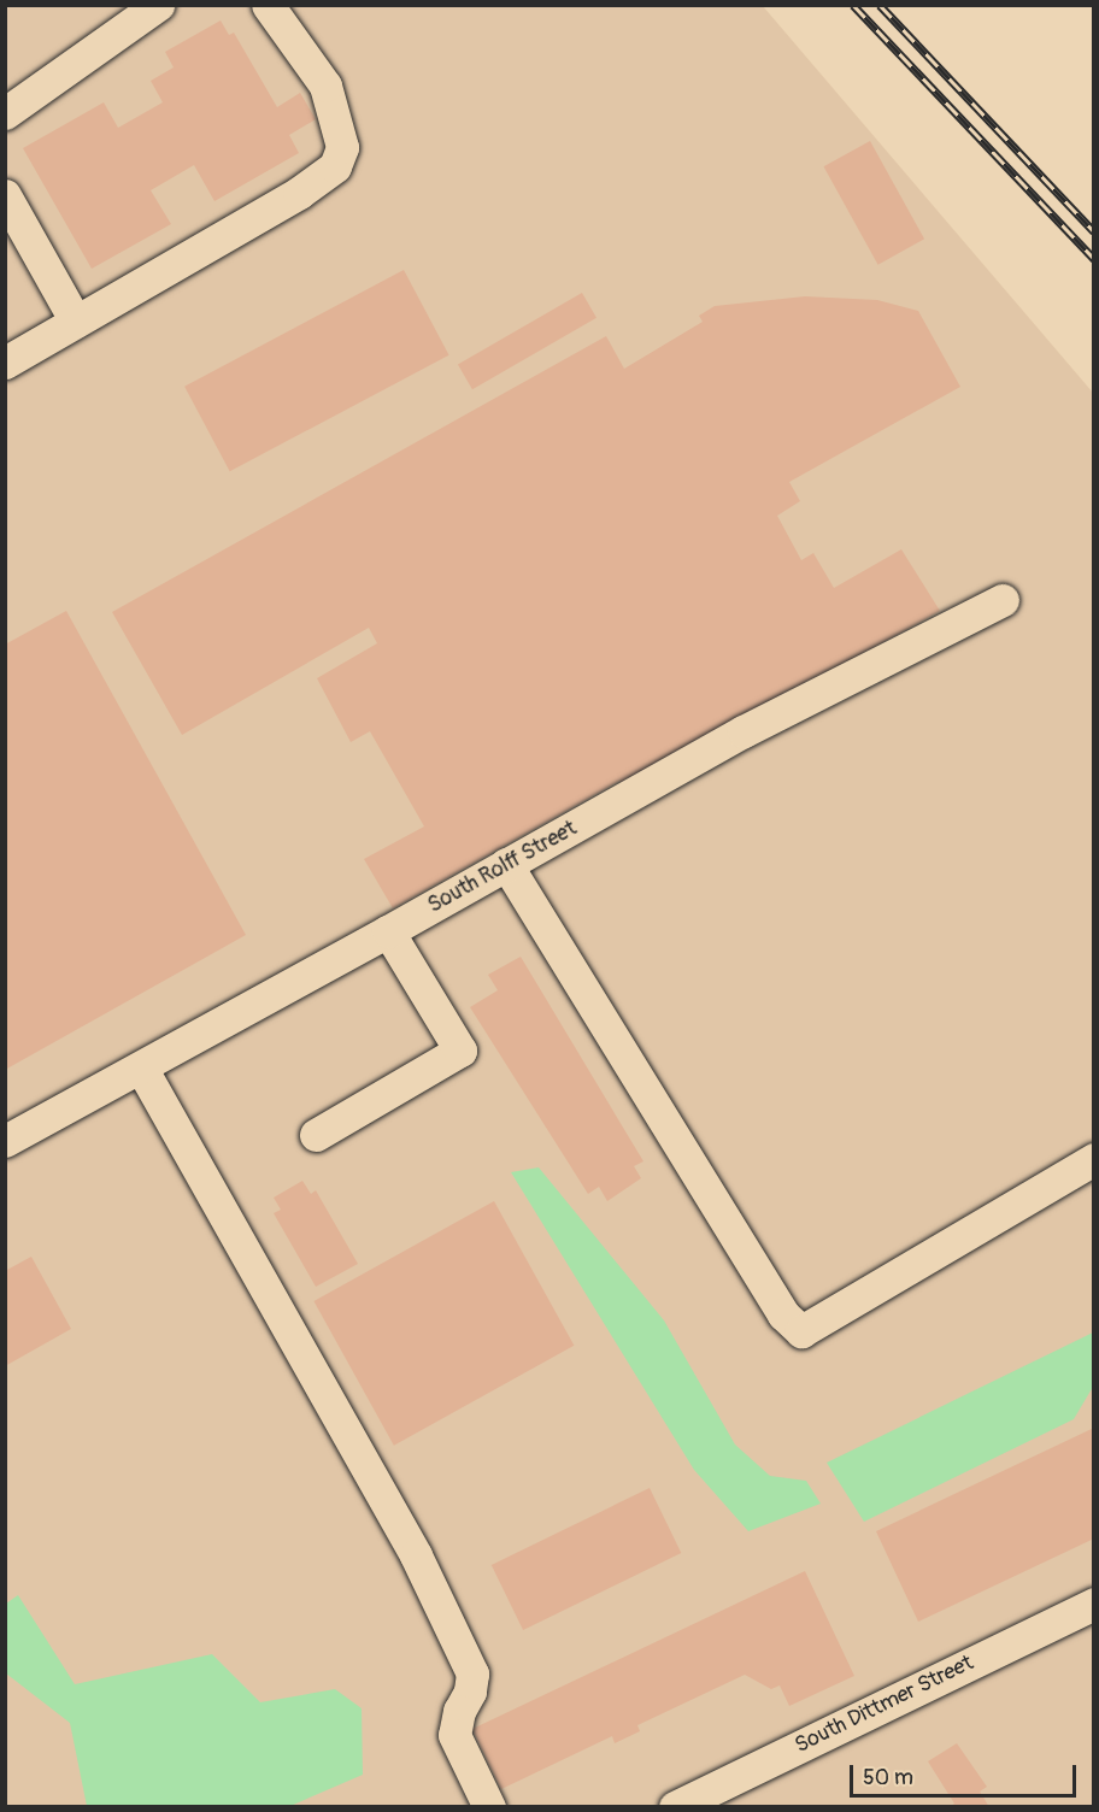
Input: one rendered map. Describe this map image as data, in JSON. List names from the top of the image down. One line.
{"streets":{"street":["South Rolff Street","South Dittmer Street"]},"scale_bar":"50 m"}
